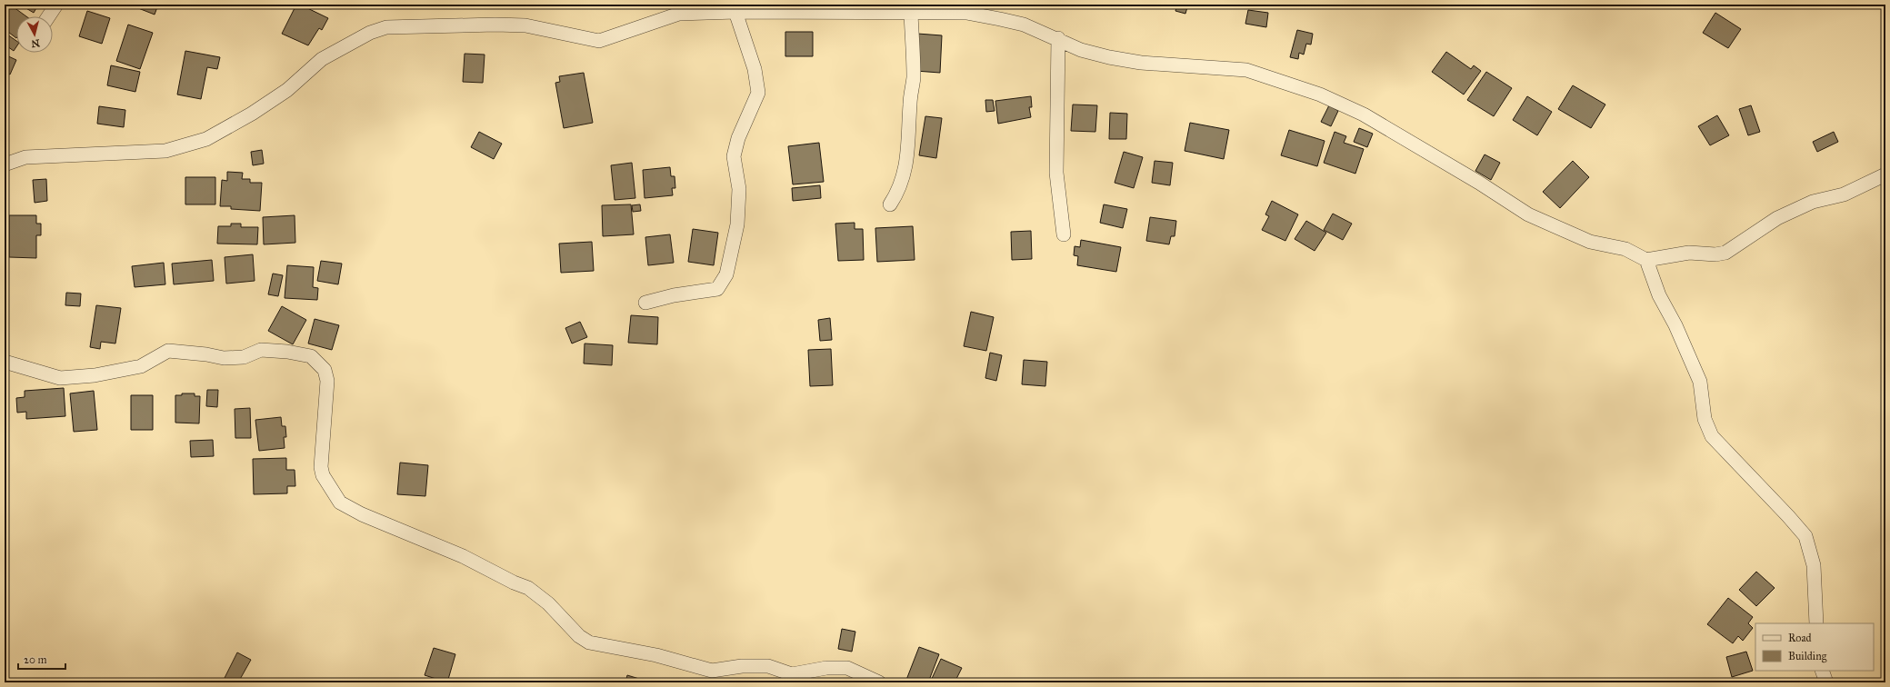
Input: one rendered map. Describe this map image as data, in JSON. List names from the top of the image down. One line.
{"legend":["Road","Building"],"scale_bar":"20 m","north":"bottom"}
